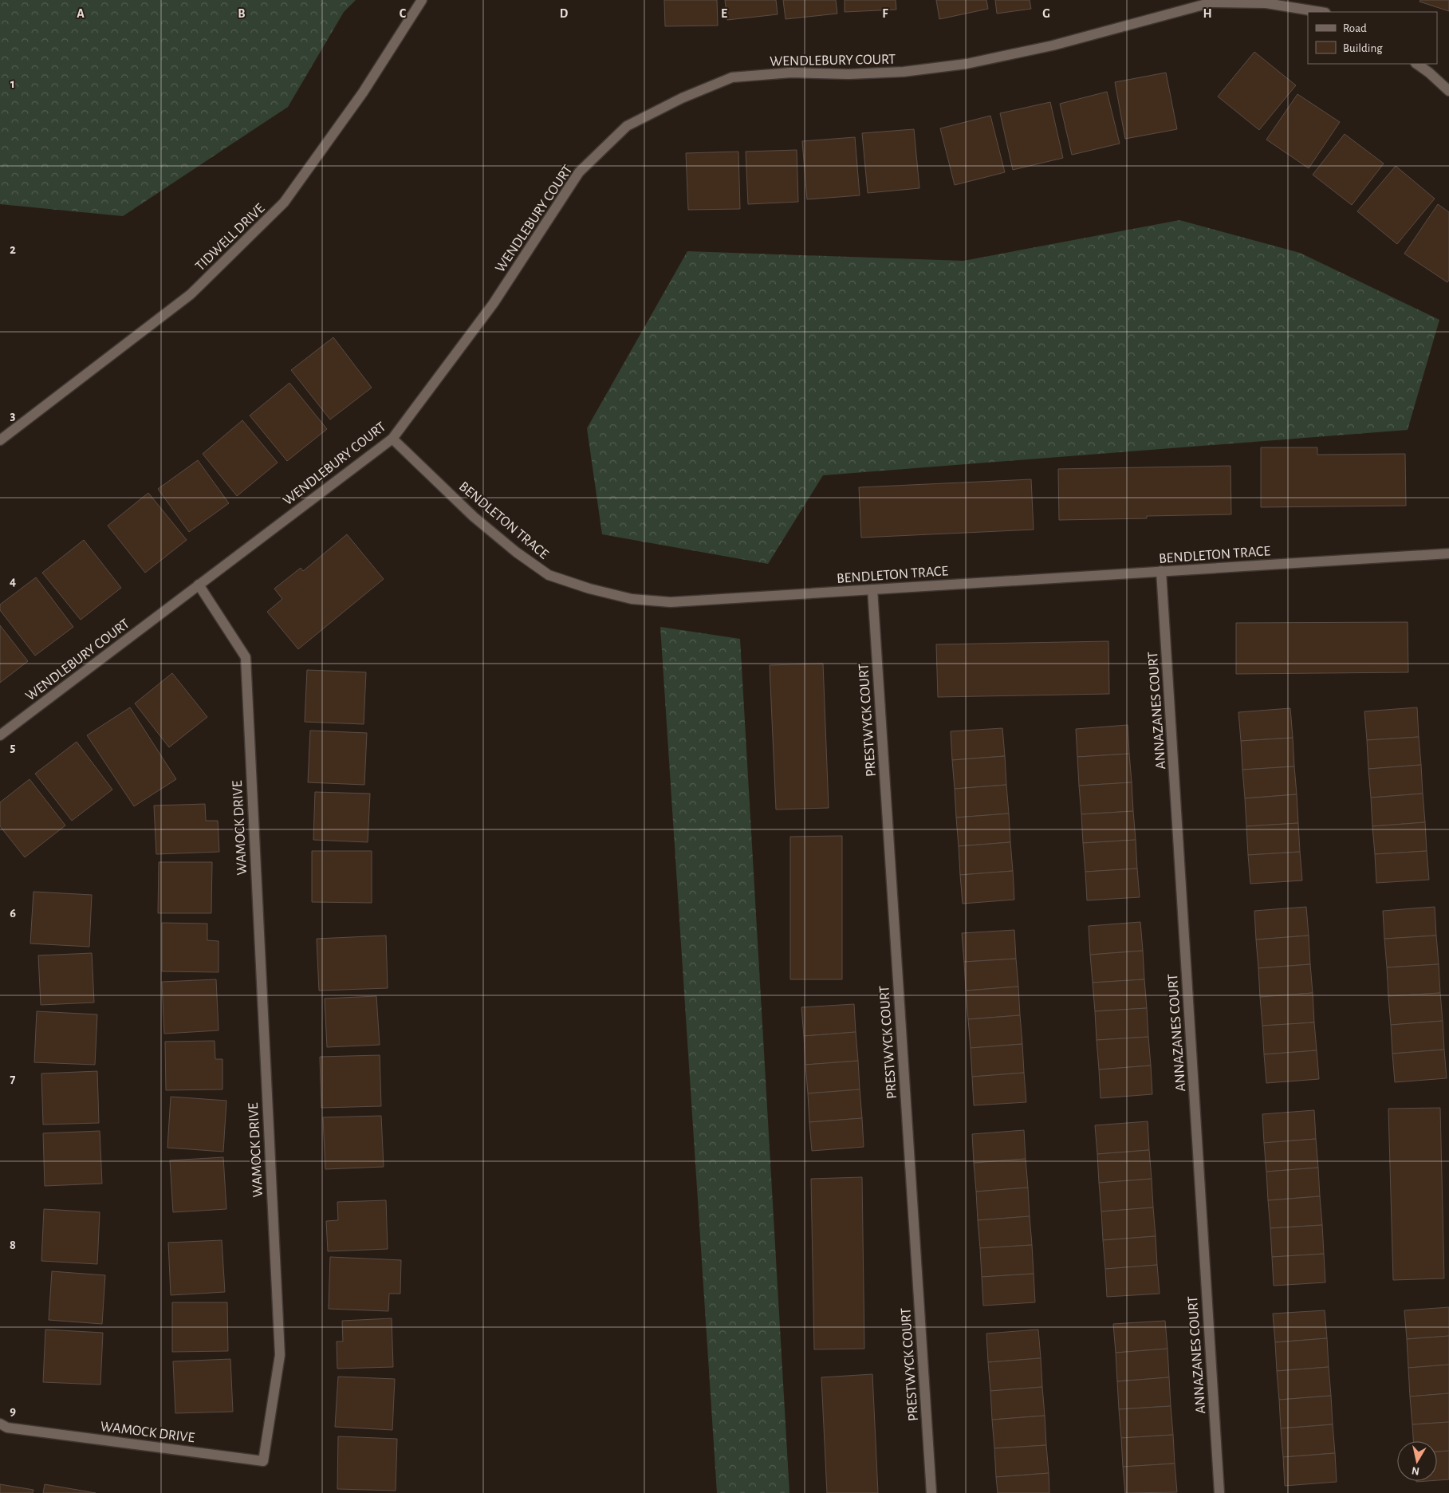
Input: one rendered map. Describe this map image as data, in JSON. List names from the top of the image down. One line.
{"streets":{"street":["WENDLEBURY COURT","TIDWELL DRIVE","BENDLETON TRACE","ANNAZANES COURT","PRESTWYCK COURT","WAMOCK DRIVE"]},"crossings":[["WENDLEBURY COURT","BENDLETON TRACE"],["WENDLEBURY COURT","WAMOCK DRIVE"],["BENDLETON TRACE","ANNAZANES COURT"],["BENDLETON TRACE","PRESTWYCK COURT"]],"legend":["Road","Building"],"north":"bottom","grid":{"columns":["A","B","C","D","E","F","G","H"],"rows":["1","2","3","4","5","6","7","8","9"]}}
